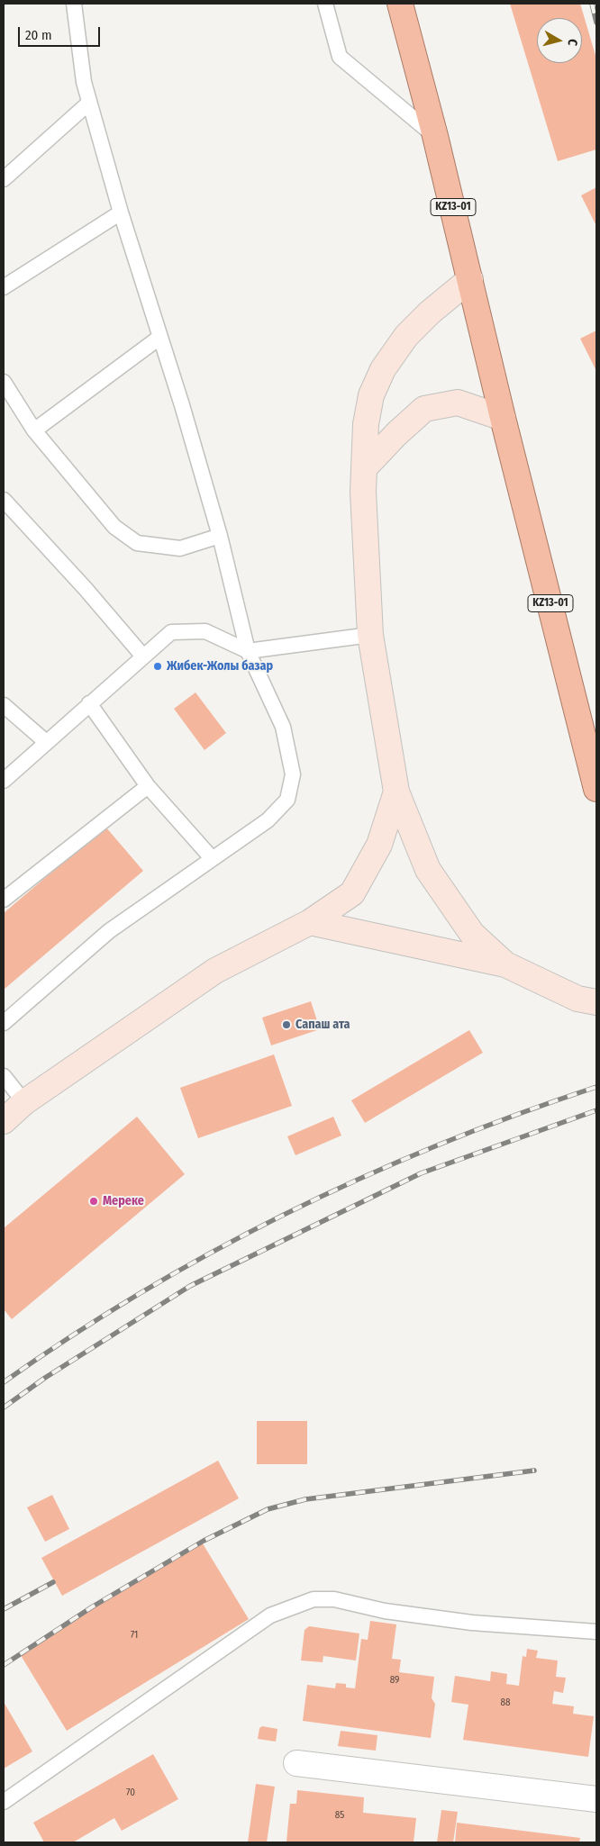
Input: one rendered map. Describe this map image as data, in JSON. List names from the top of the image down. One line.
{"streets":{"highway":["KZ13-01"]},"places":["Жибек-Жолы базар","Сапаш ата","Мереке"],"house_numbers":["71","89","88","70","85"],"scale_bar":"20 m","north":"right"}
